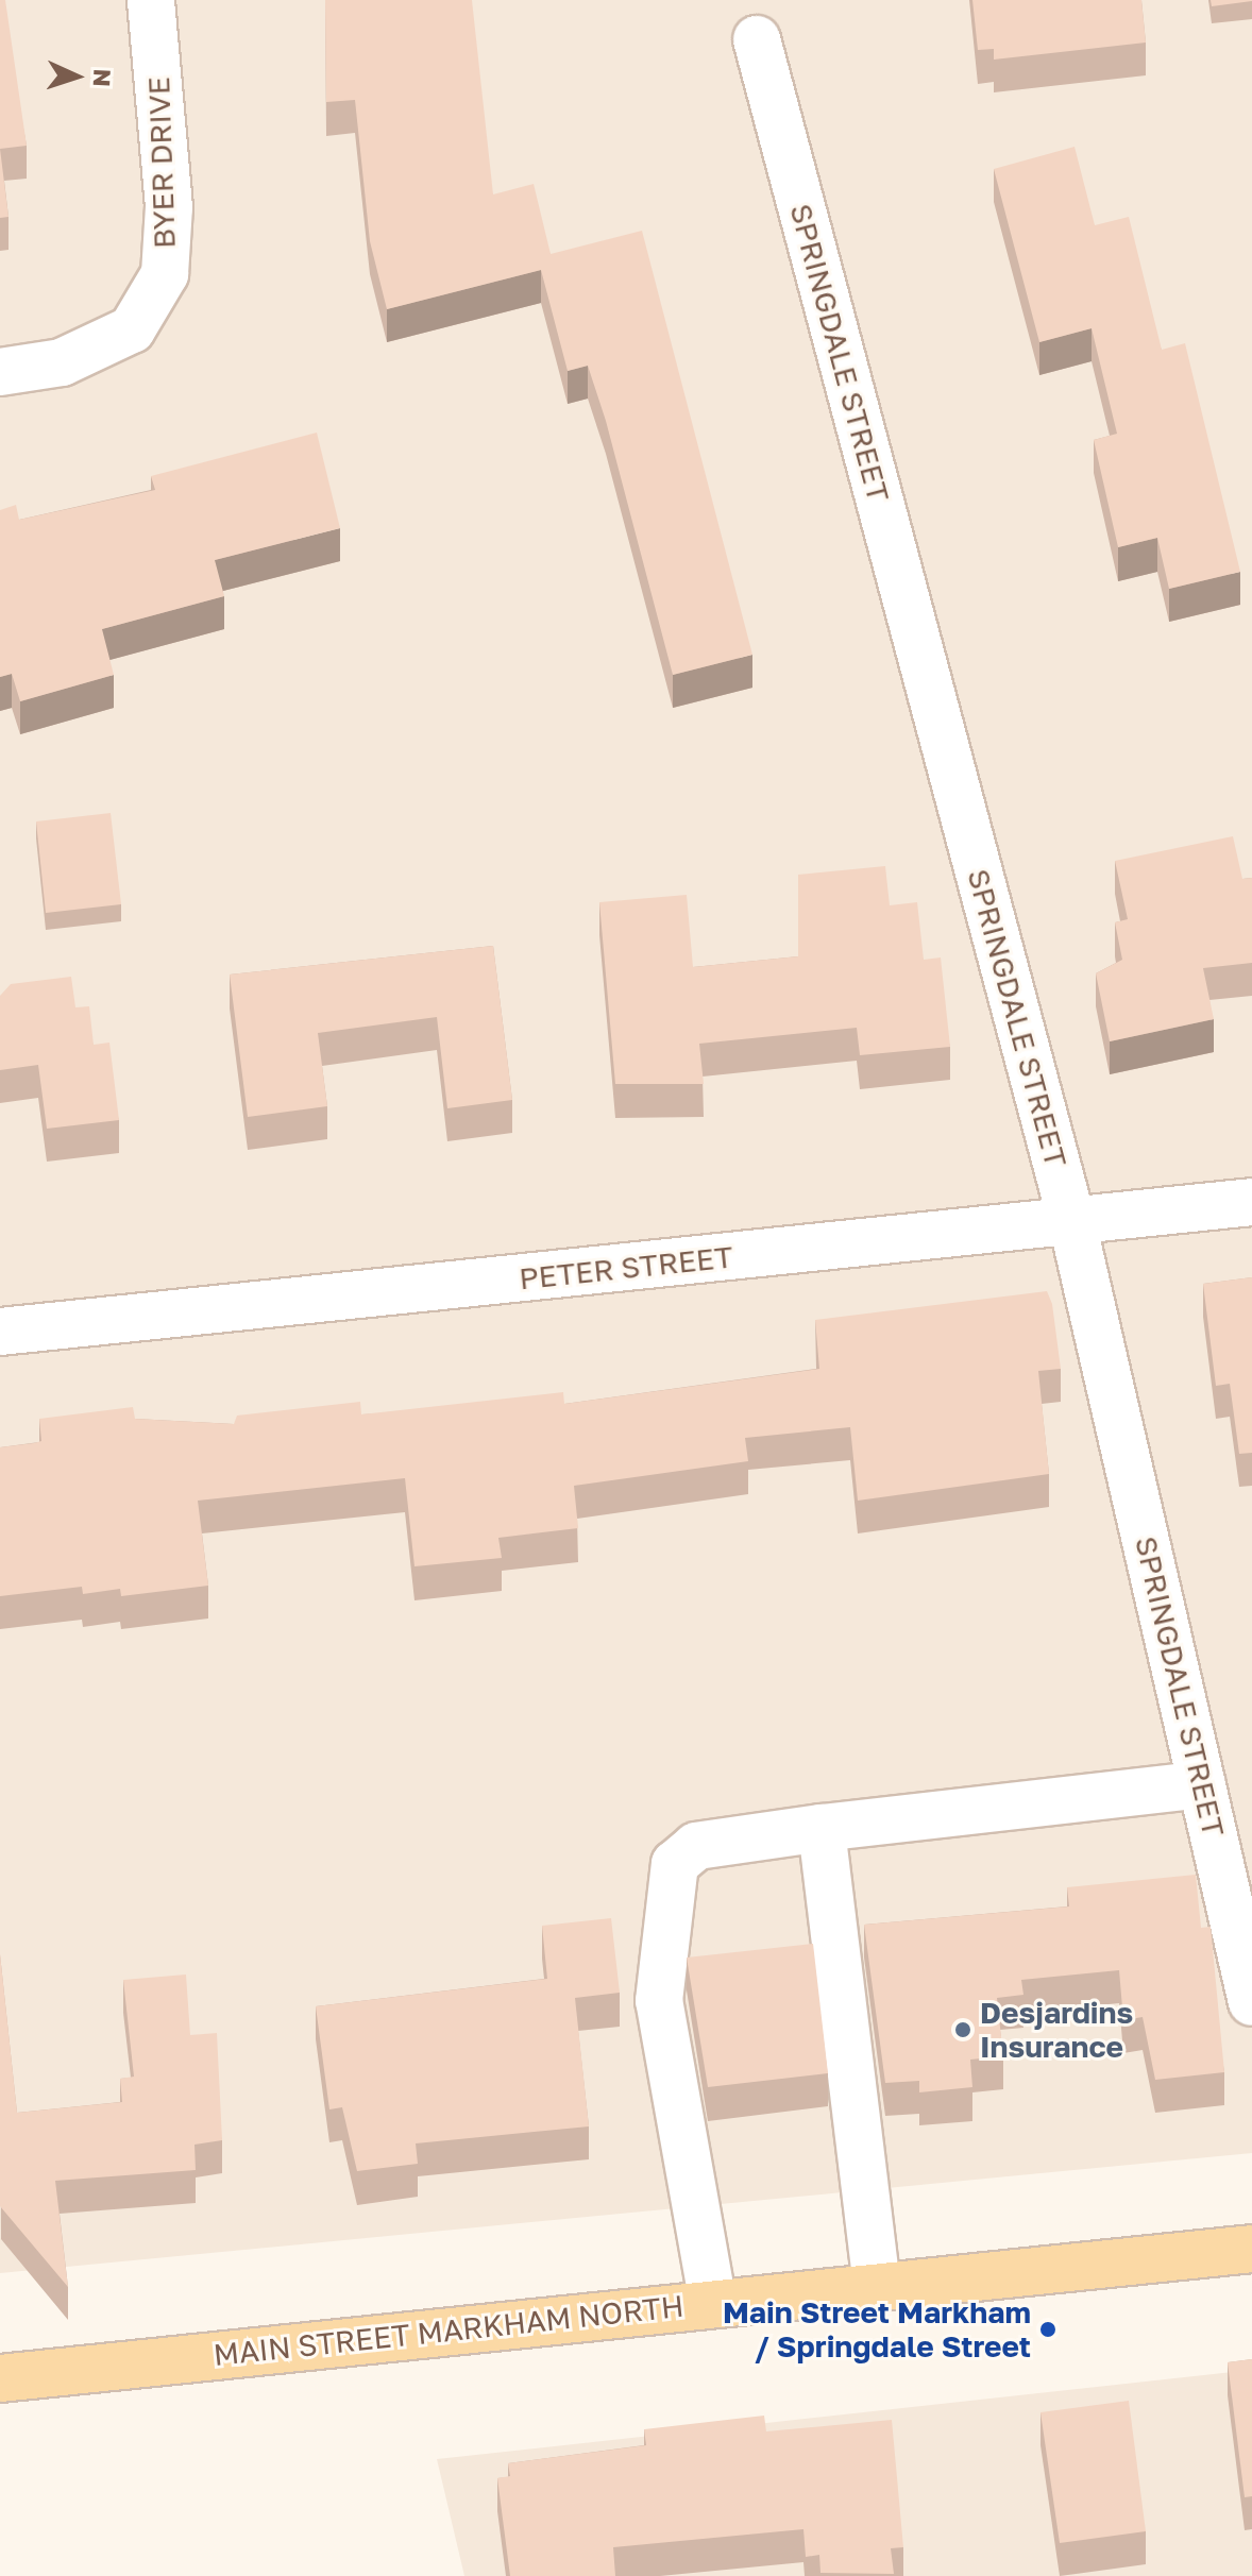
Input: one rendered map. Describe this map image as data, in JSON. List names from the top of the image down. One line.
{"streets":{"main road":["MAIN STREET MARKHAM NORTH"],"street":["BYER DRIVE","SPRINGDALE STREET","PETER STREET"]},"crossings":[["SPRINGDALE STREET","PETER STREET"]],"places":["Desjardins Insurance","Main Street Markham / Springdale Street"],"north":"right"}
